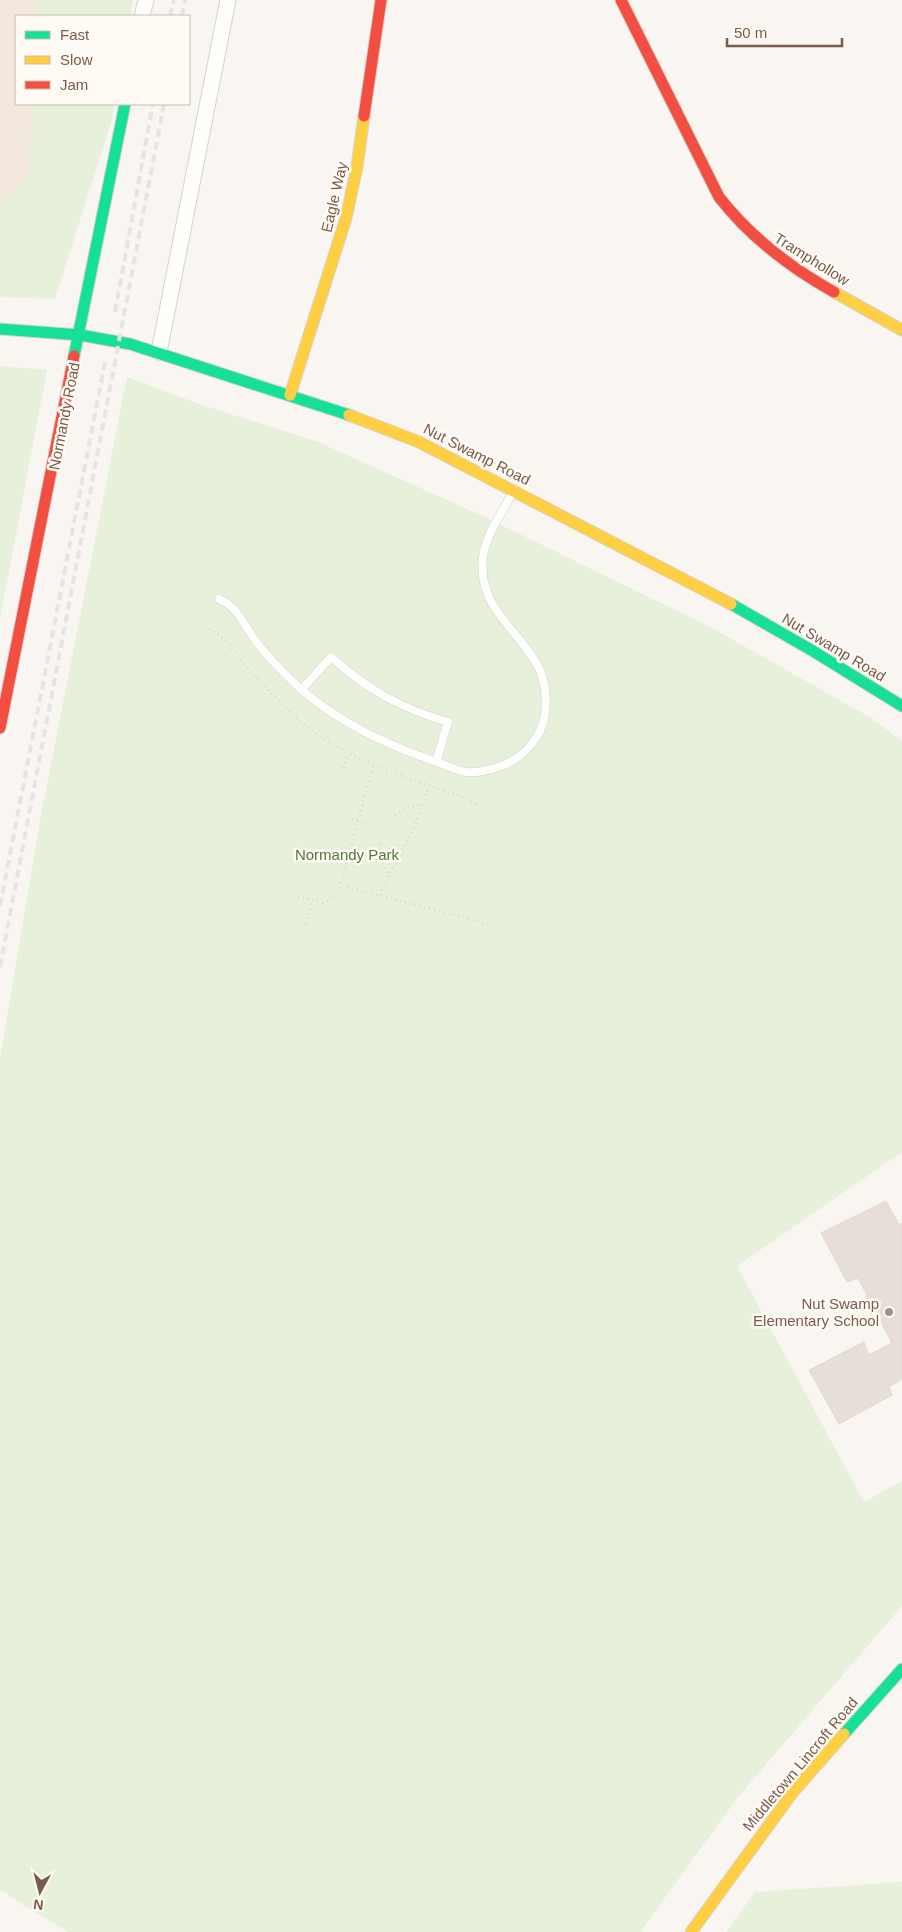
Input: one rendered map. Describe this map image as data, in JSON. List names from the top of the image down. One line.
{"streets":{"street":["Eagle Way","Tramphollow","Normandy Road","Nut Swamp Road","Middletown Lincroft Road"]},"crossings":[["Eagle Way","Nut Swamp Road"],["Normandy Road","Nut Swamp Road"]],"parks":["Normandy Park"],"places":["Nut Swamp Elementary School"],"legend":["Fast","Slow","Jam"],"scale_bar":"50 m","north":"bottom"}
